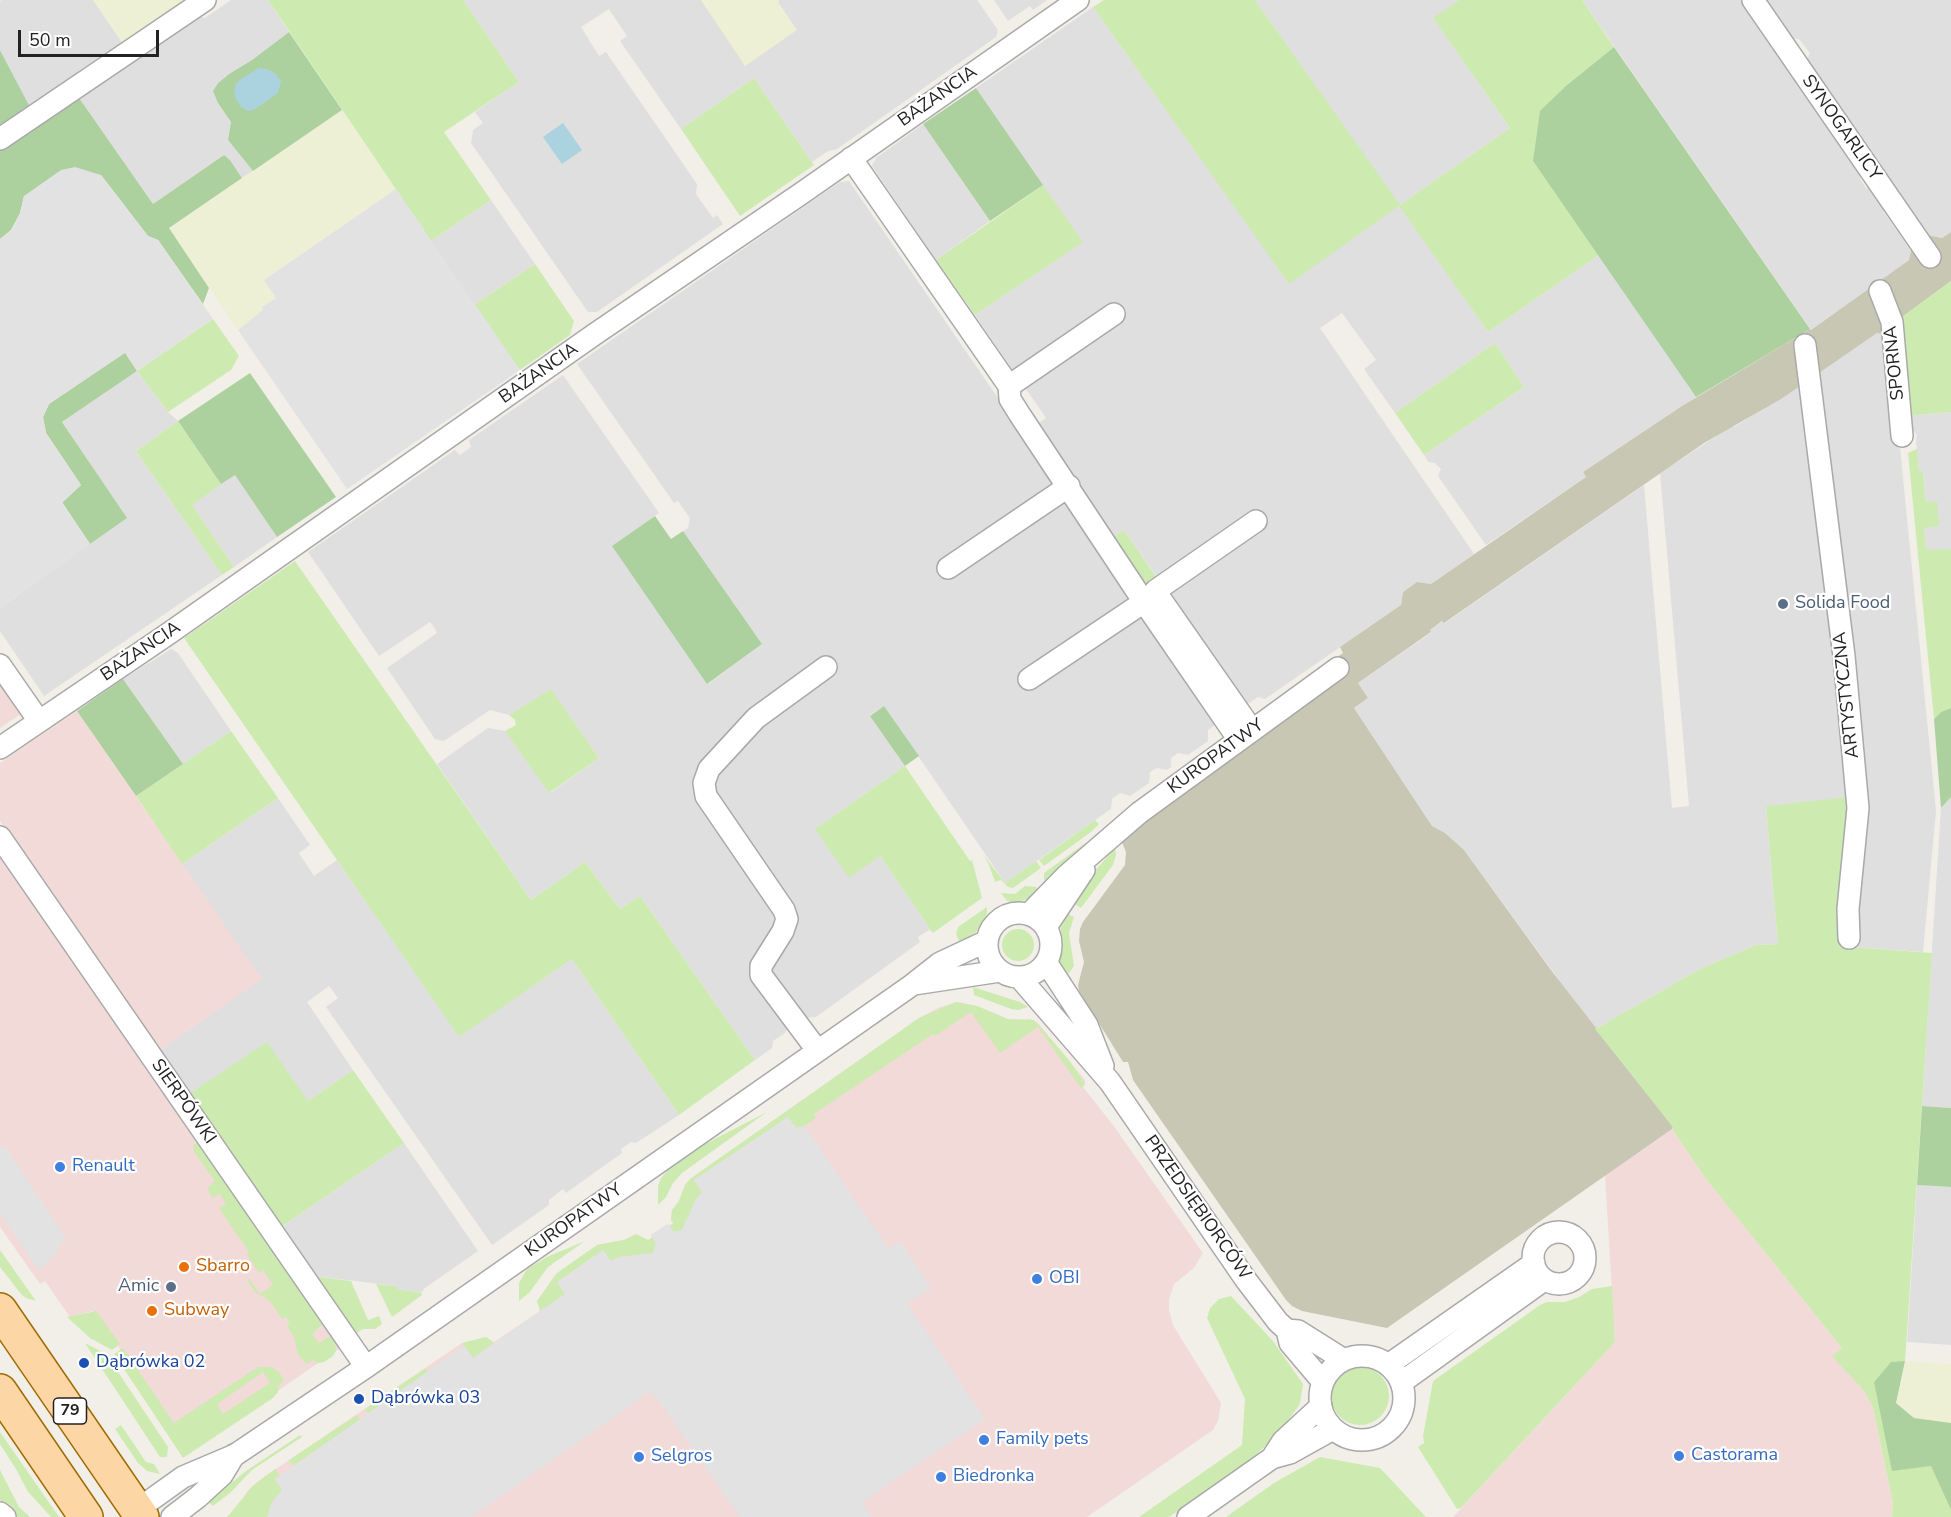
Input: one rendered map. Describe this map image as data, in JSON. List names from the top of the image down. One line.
{"streets":{"main road":["79"],"street":["BAŻANCIA","SYNOGARLICY","SPORNA","ARTYSTYCZNA","KUROPATWY","SIERPÓWKI","PRZEDSIĘBIORCÓW"]},"crossings":[["KUROPATWY","SIERPÓWKI"],["KUROPATWY","PRZEDSIĘBIORCÓW"],["KUROPATWY","79"]],"places":["Solida Food","Renault","Sbarro","OBI","Amic","Subway","Dąbrówka 02","Dąbrówka 03","Family pets","Castorama","Selgros","Biedronka"],"scale_bar":"50 m"}
